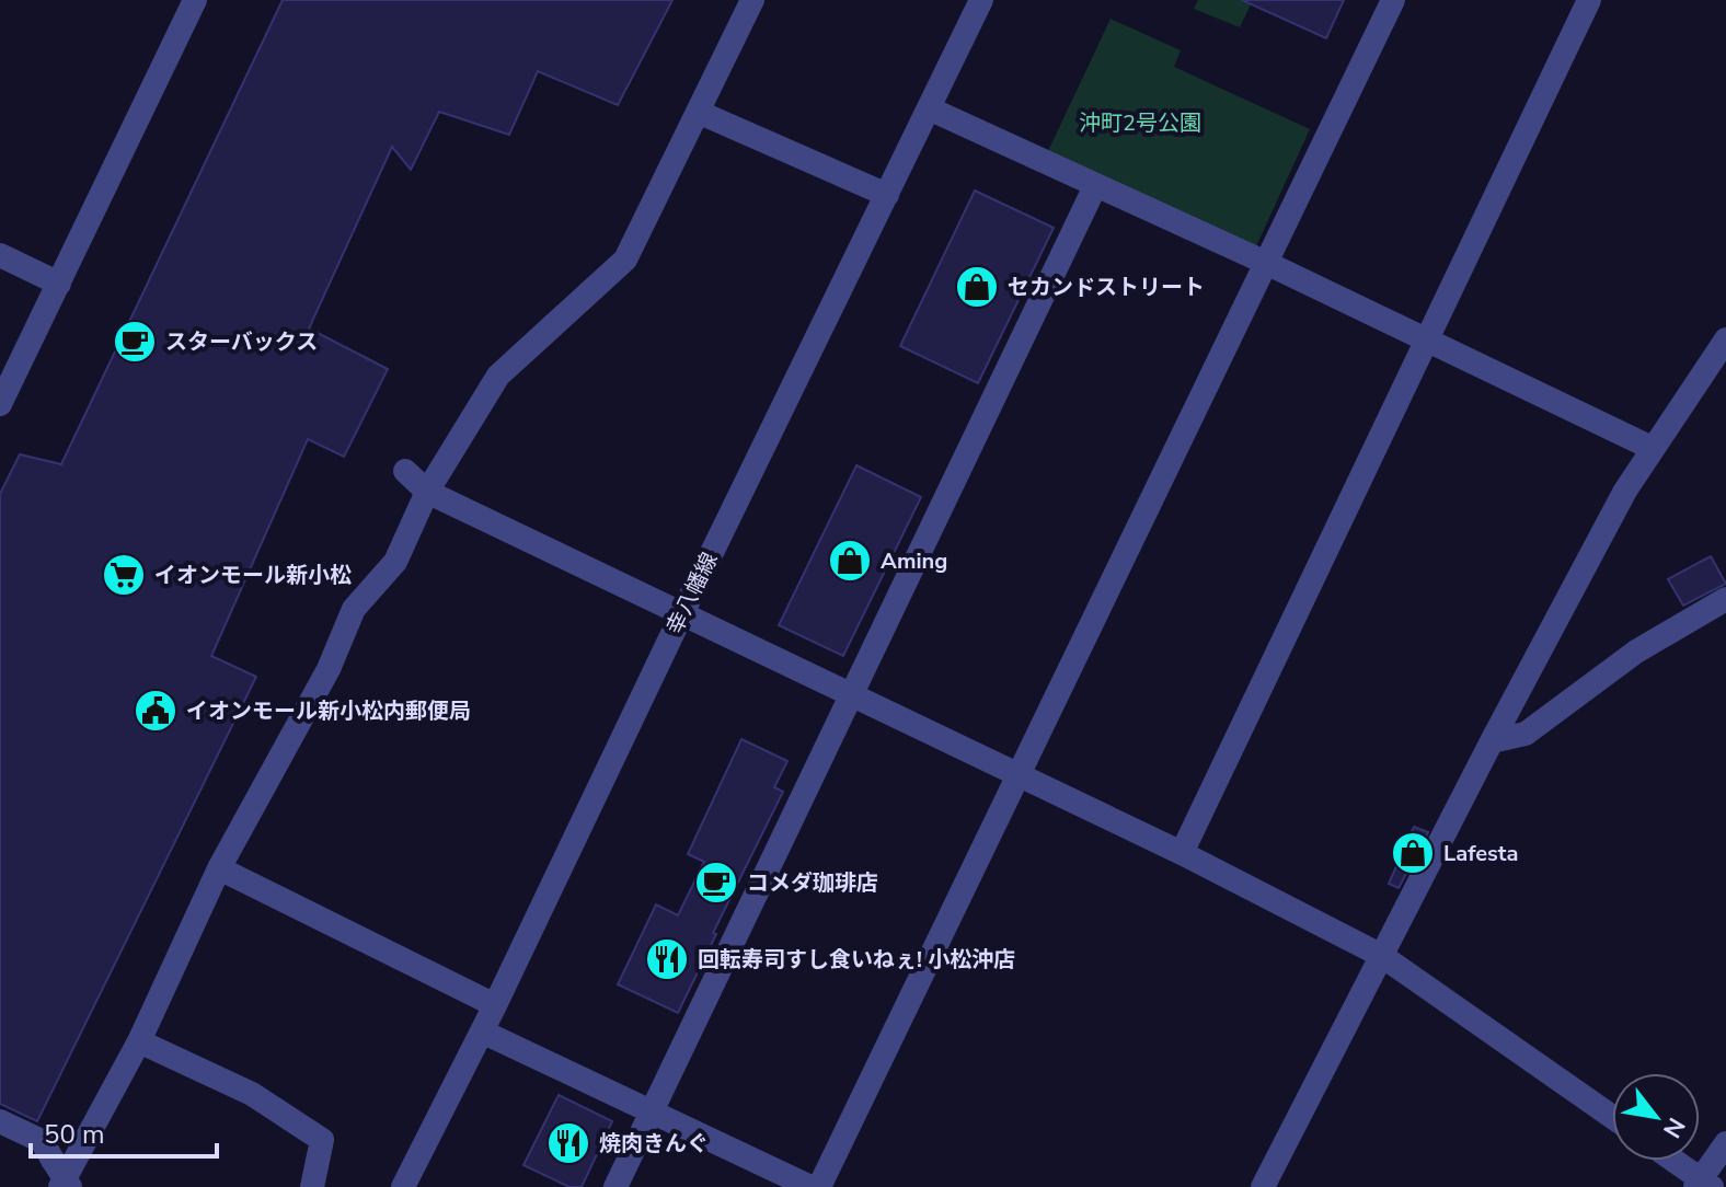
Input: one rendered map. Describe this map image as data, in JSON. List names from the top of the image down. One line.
{"streets":{"street":["幸八幡線"]},"parks":["沖町2号公園"],"places":{"shop":["セカンドストリート","Aming","Lafesta"],"cafe":["スターバックス","コメダ珈琲店"],"supermarket":["イオンモール新小松"],"public building":["イオンモール新小松内郵便局"],"restaurant":["回転寿司すし食いねぇ! 小松沖店","焼肉きんぐ"]},"scale_bar":"50 m","north":"bottom right"}
